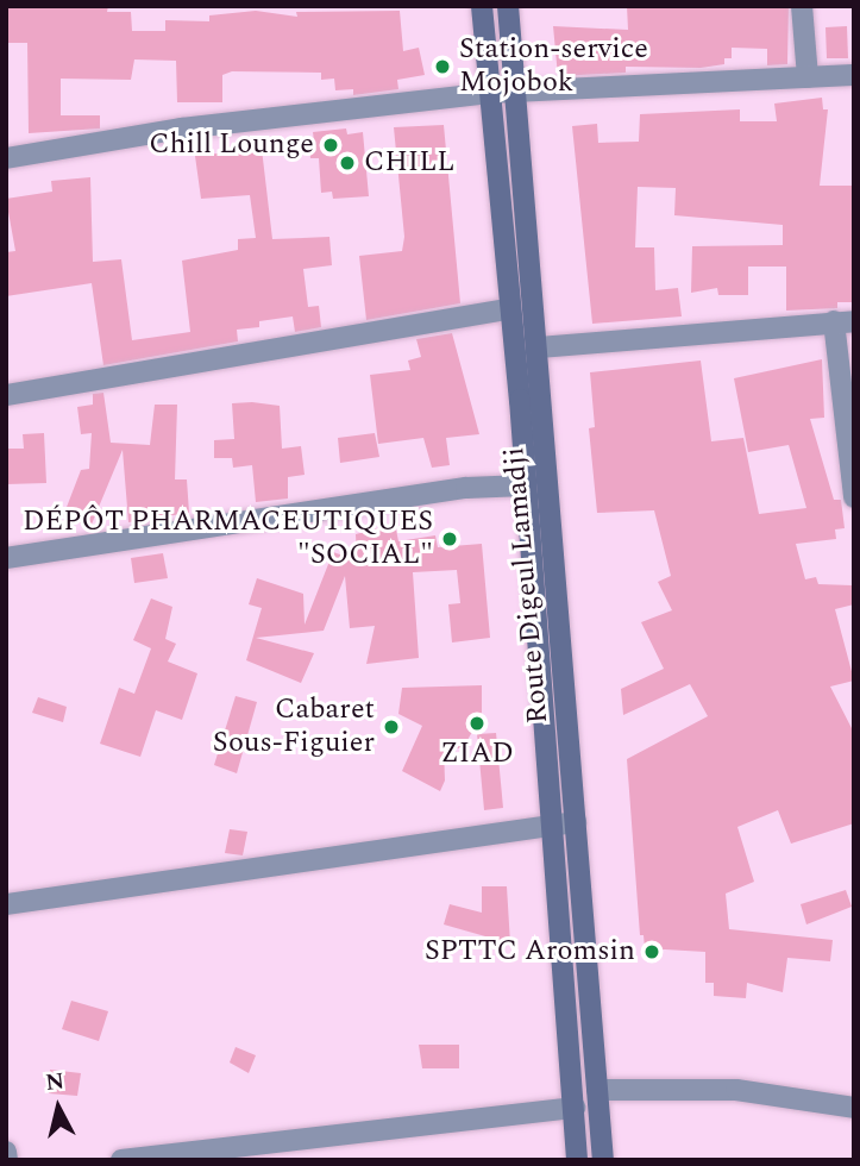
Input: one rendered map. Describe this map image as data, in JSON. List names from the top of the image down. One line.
{"streets":{"main road":["Route Digeul Lamadji"]},"places":["Station-service Mojobok","Chill Lounge","CHILL","DÉPÔT PHARMACEUTIQUES \"SOCIAL\"","ZIAD","Cabaret Sous-Figuier","SPTTC Aromsin"],"north":"top"}
